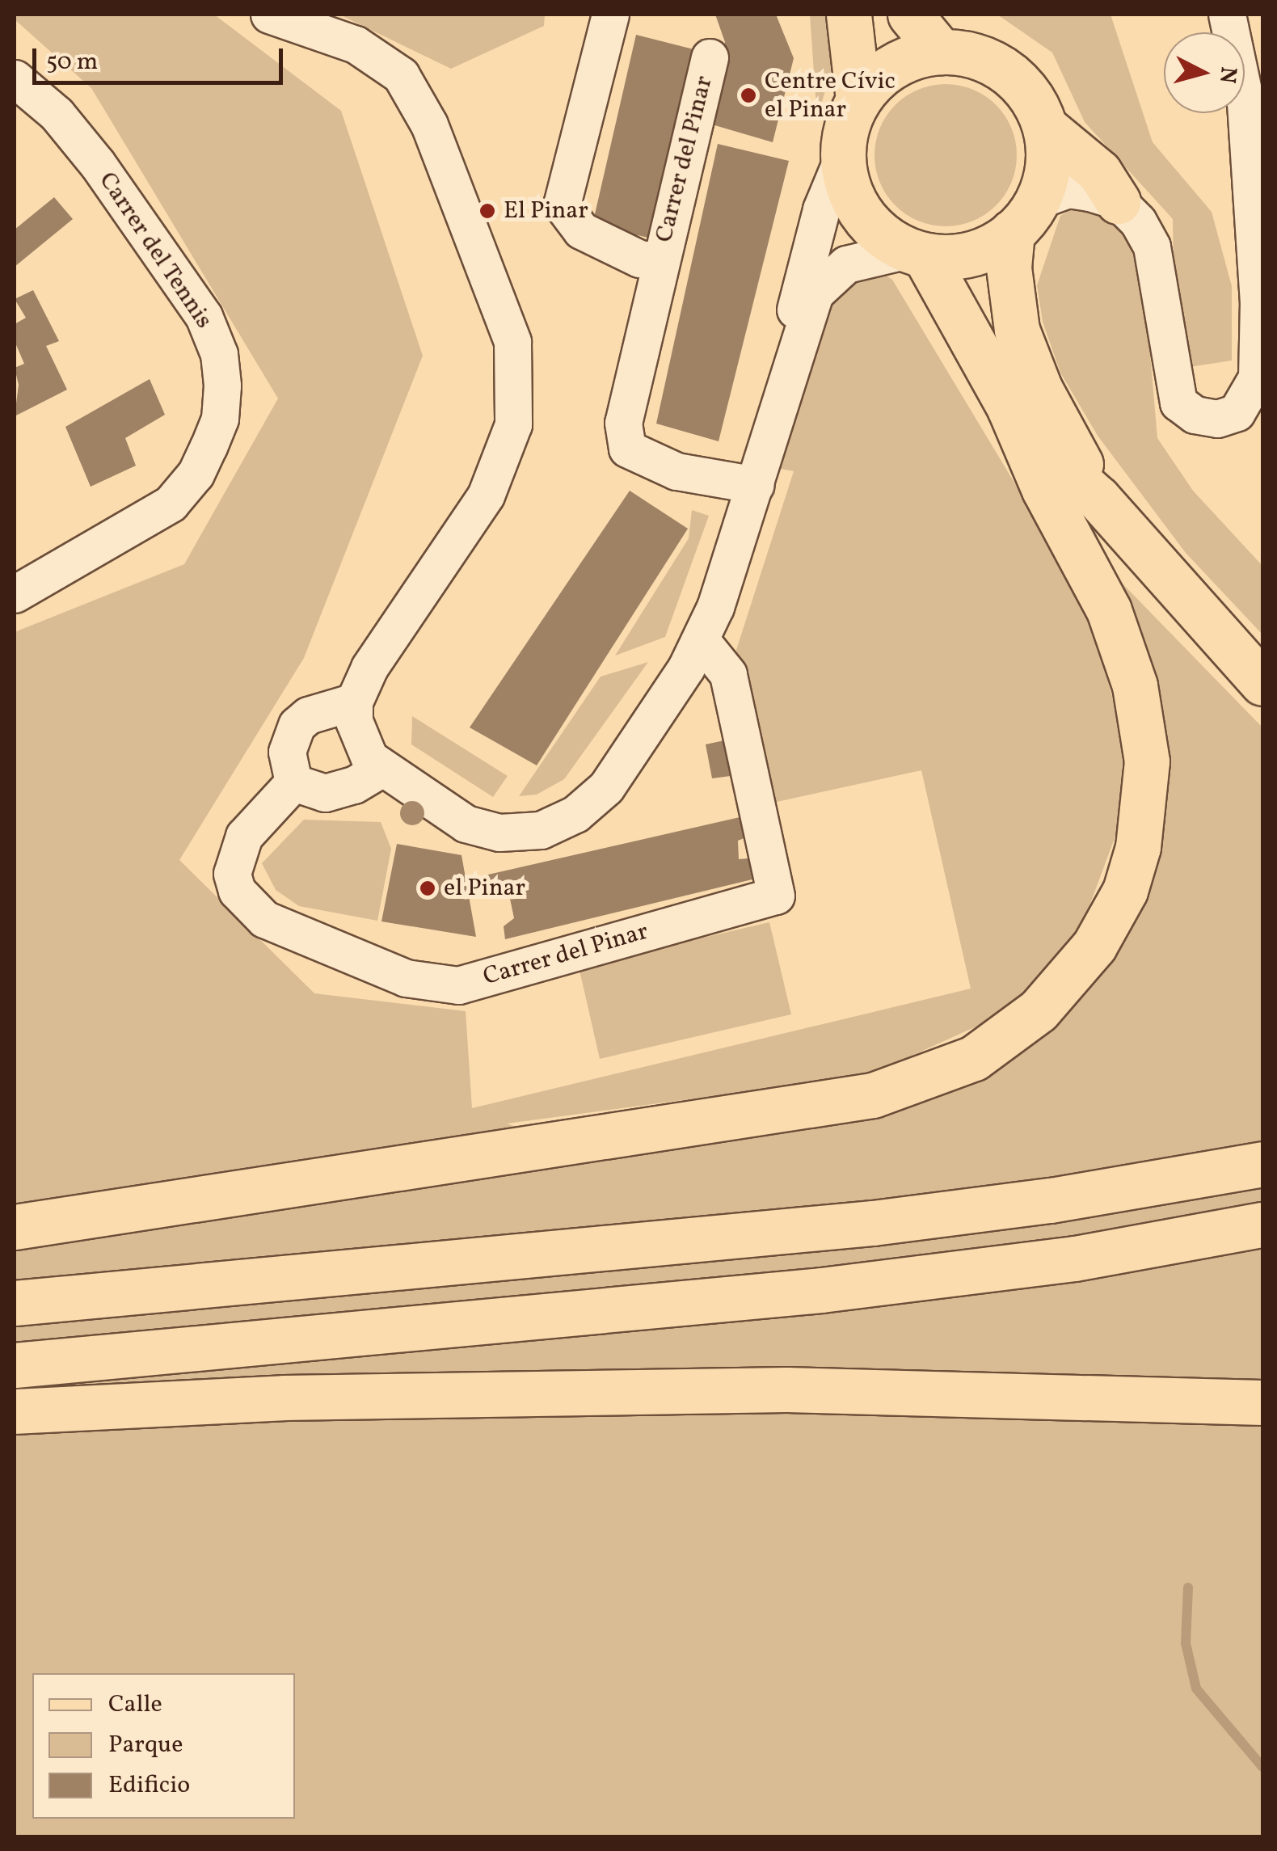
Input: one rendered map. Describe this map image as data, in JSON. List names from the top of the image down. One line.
{"streets":{"street":["Carrer del Pinar","Carrer del Tennis"]},"places":["Centre Cívic el Pinar","El Pinar","el Pinar"],"legend":["Calle","Parque","Edificio"],"scale_bar":"50 m","north":"right"}
